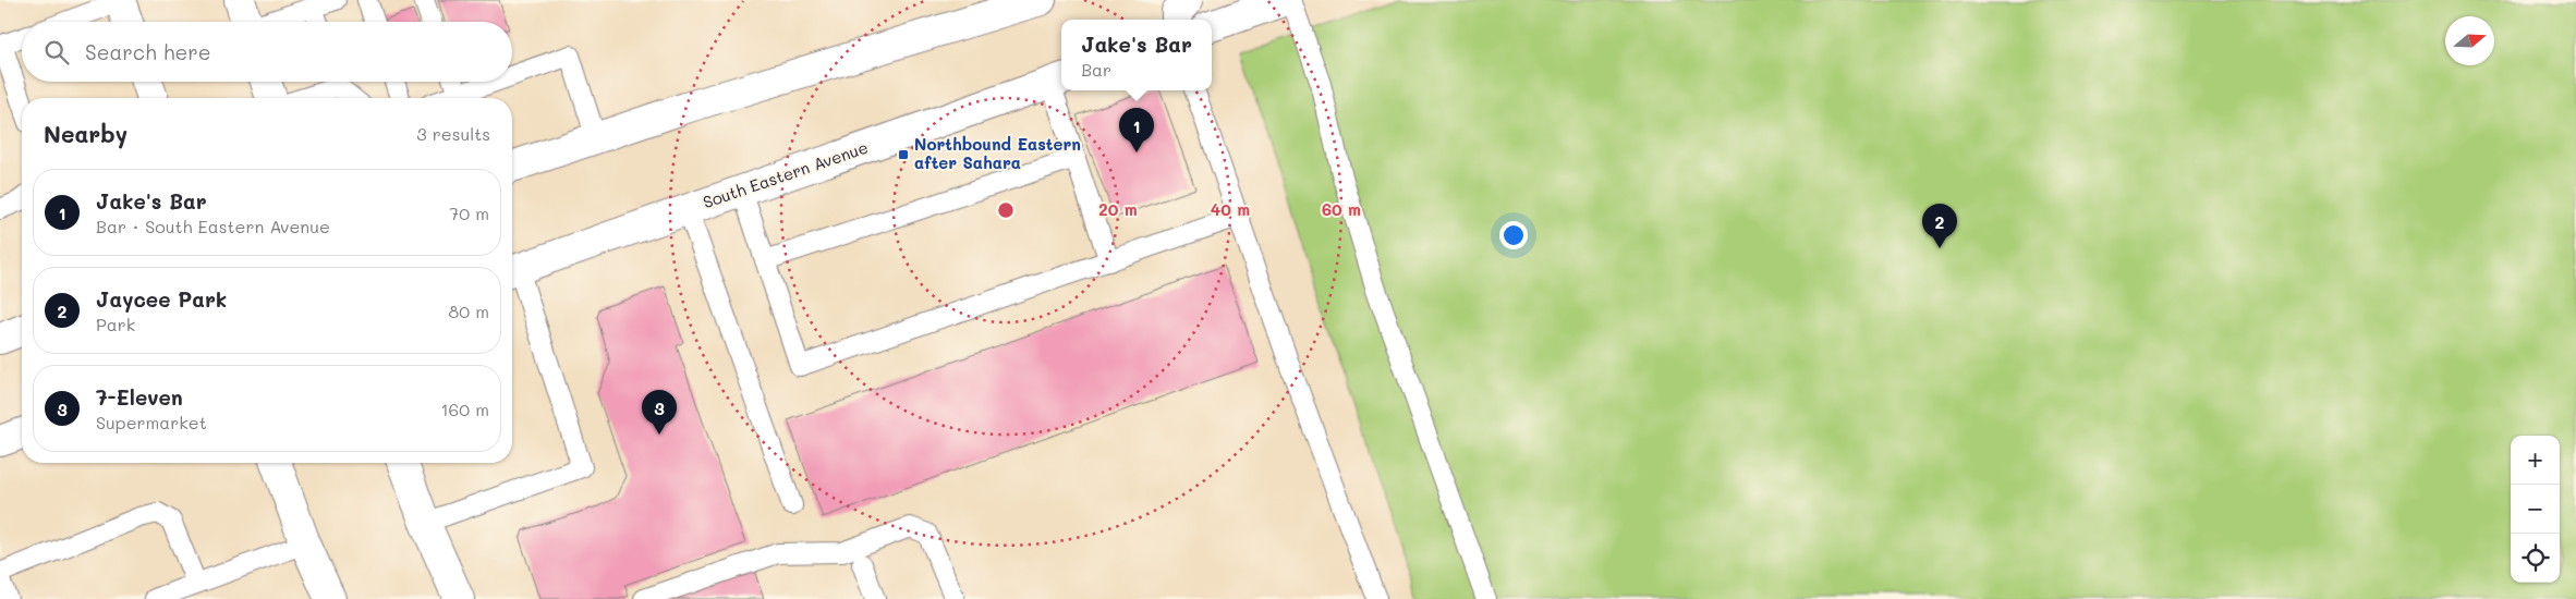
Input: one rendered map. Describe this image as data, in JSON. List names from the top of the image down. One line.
{"streets":{"main road":["South Eastern Avenue"]},"places":{"transit":["Northbound Eastern after Sahara"]},"north":"right","page":{"popup":["Jake's Bar","Bar"],"search":"Search here","heading":["Nearby","3 results"],"pins":["1","2","3"],"list":[{"mark":"1","name":"Jake's Bar","note":"Bar · South Eastern Avenue","value":"70 m"},{"mark":"2","name":"Jaycee Park","note":"Park","value":"80 m"},{"mark":"3","name":"7-Eleven","note":"Supermarket","value":"160 m"}],"map_buttons":["+","−"]},"rings":["20 m","40 m","60 m"]}
